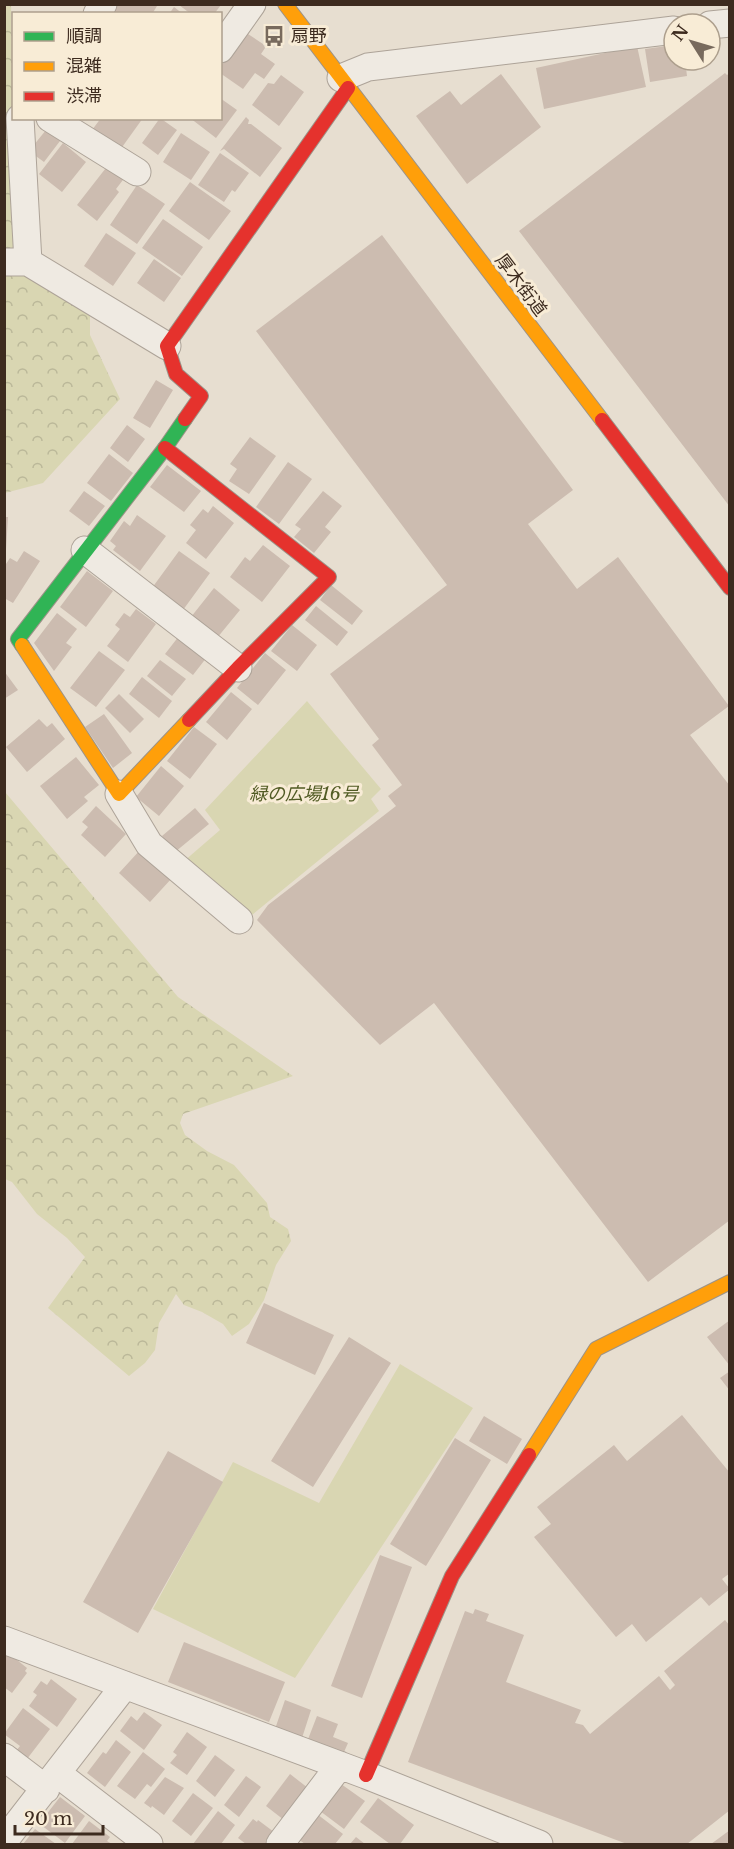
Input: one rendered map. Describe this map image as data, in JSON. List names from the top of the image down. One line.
{"streets":{"street":["厚木街道"]},"parks":["緑の広場16号"],"places":{"bus stop":["扇野"]},"legend":["順調","混雑","渋滞"],"scale_bar":"20 m","north":"top left"}
